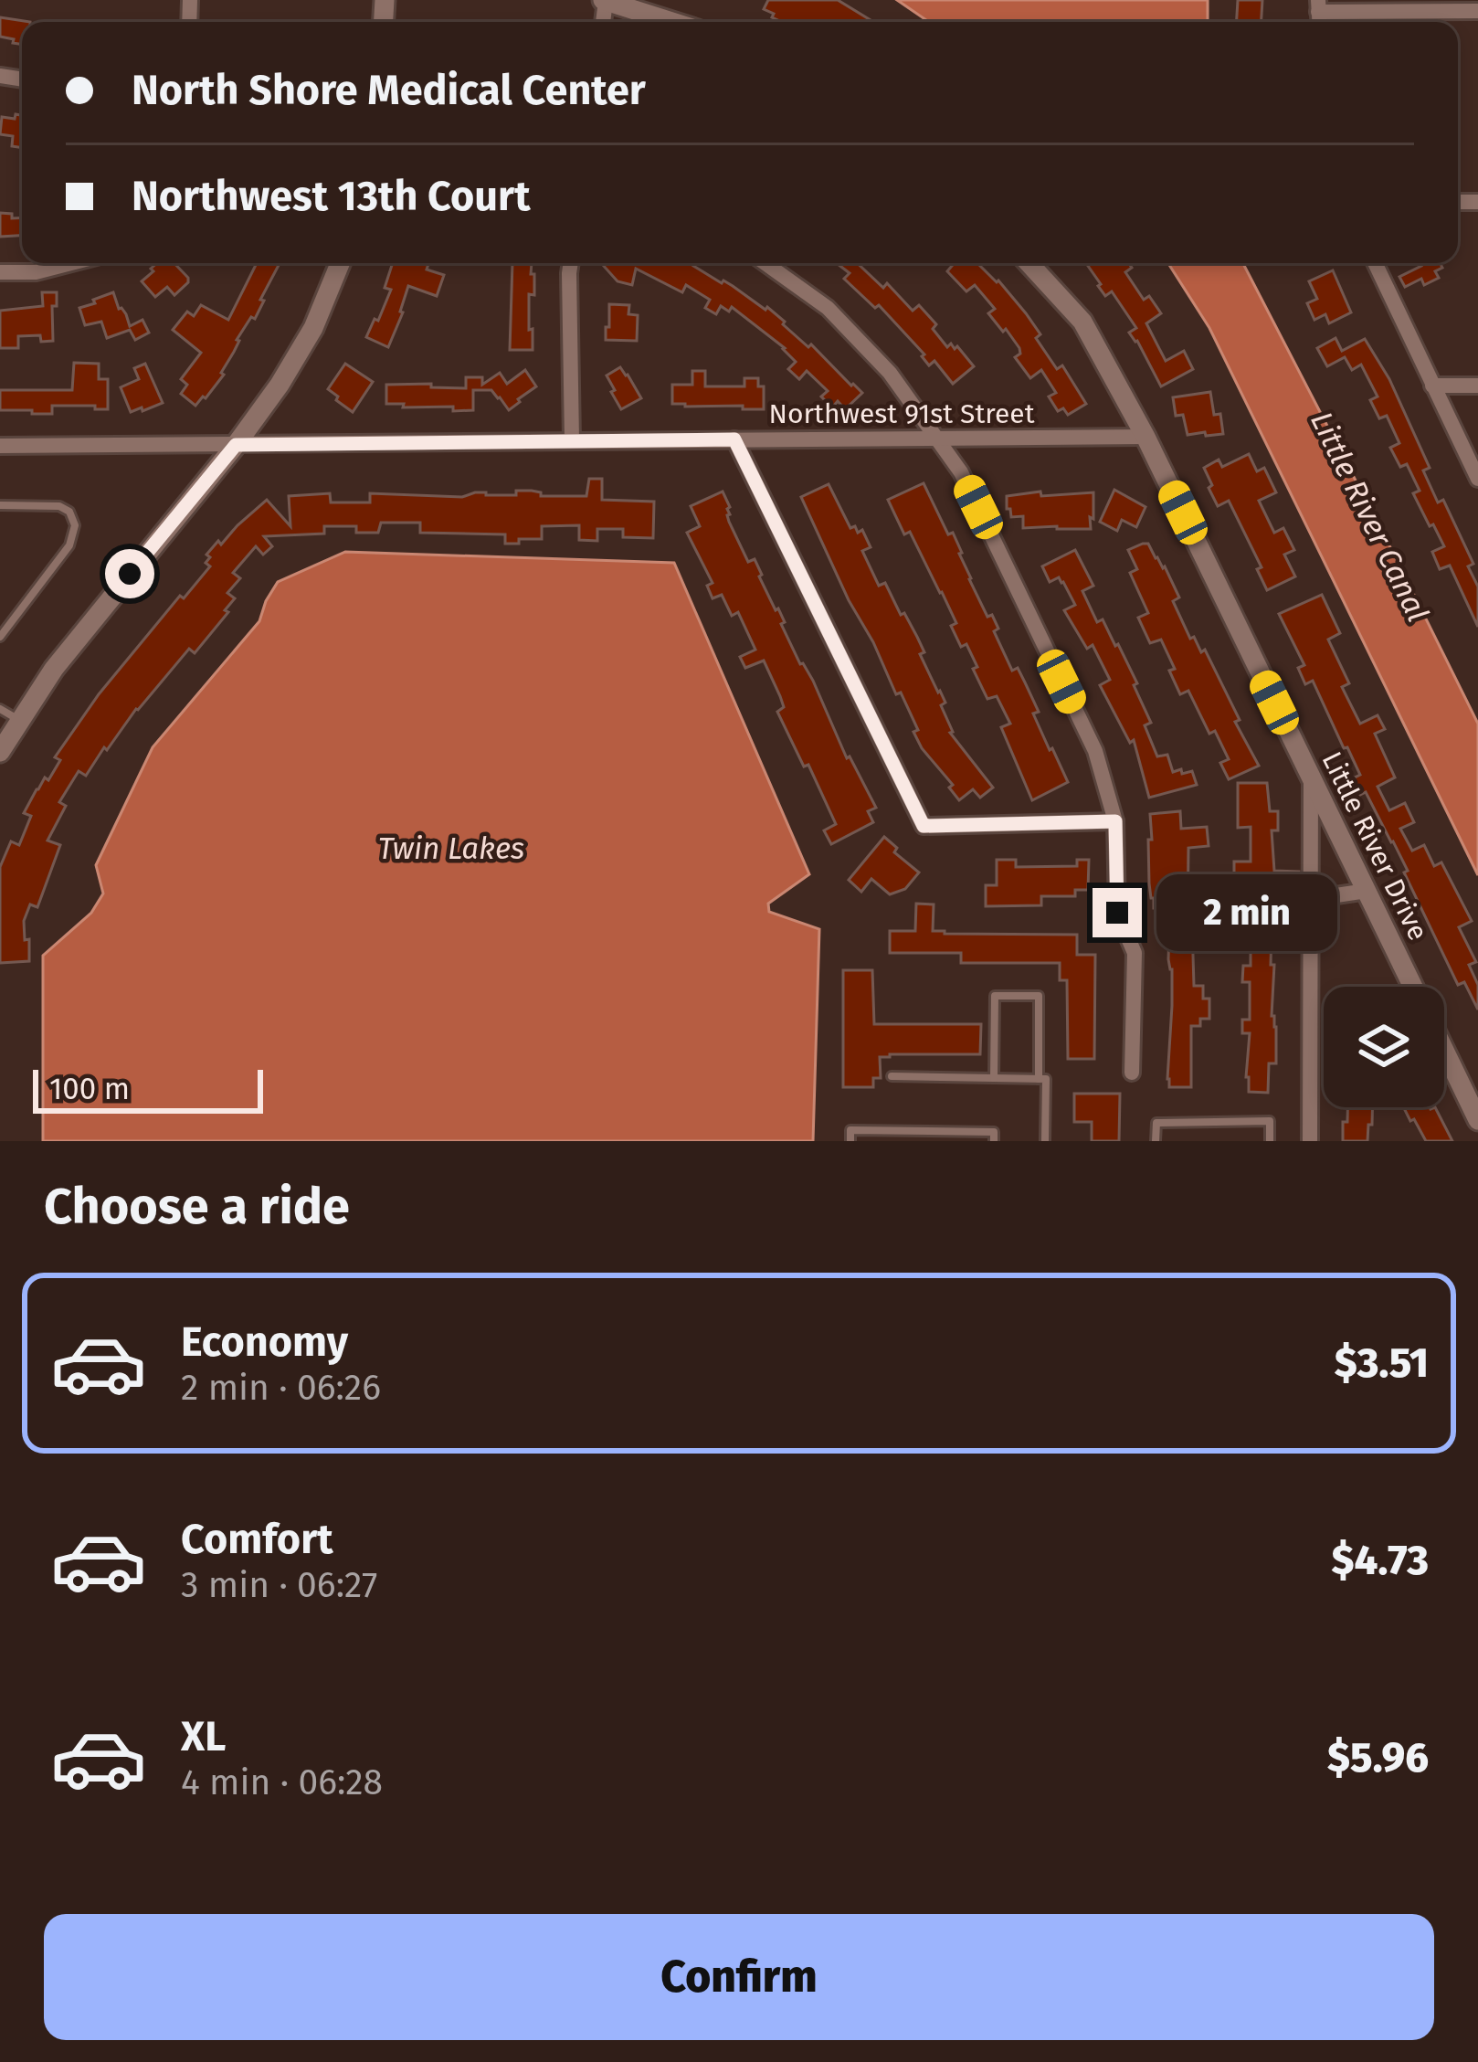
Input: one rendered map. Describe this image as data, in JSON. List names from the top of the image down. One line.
{"streets":{"street":["Northwest 91st Street","Little River Drive"]},"crossings":[["Northwest 91st Street","Little River Drive"]],"water":["Little River Canal","Twin Lakes"],"scale_bar":"100 m","page":{"banner":["North Shore Medical Center","Northwest 13th Court"],"bubble":"2 min","scale":"100 m","heading":"Choose a ride","list":[{"name":"Economy","note":"2 min · 06:26","value":"$3.51"},{"name":"Comfort","note":"3 min · 06:27","value":"$4.73"},{"name":"XL","note":"4 min · 06:28","value":"$5.96"}],"buttons":"Confirm"}}
